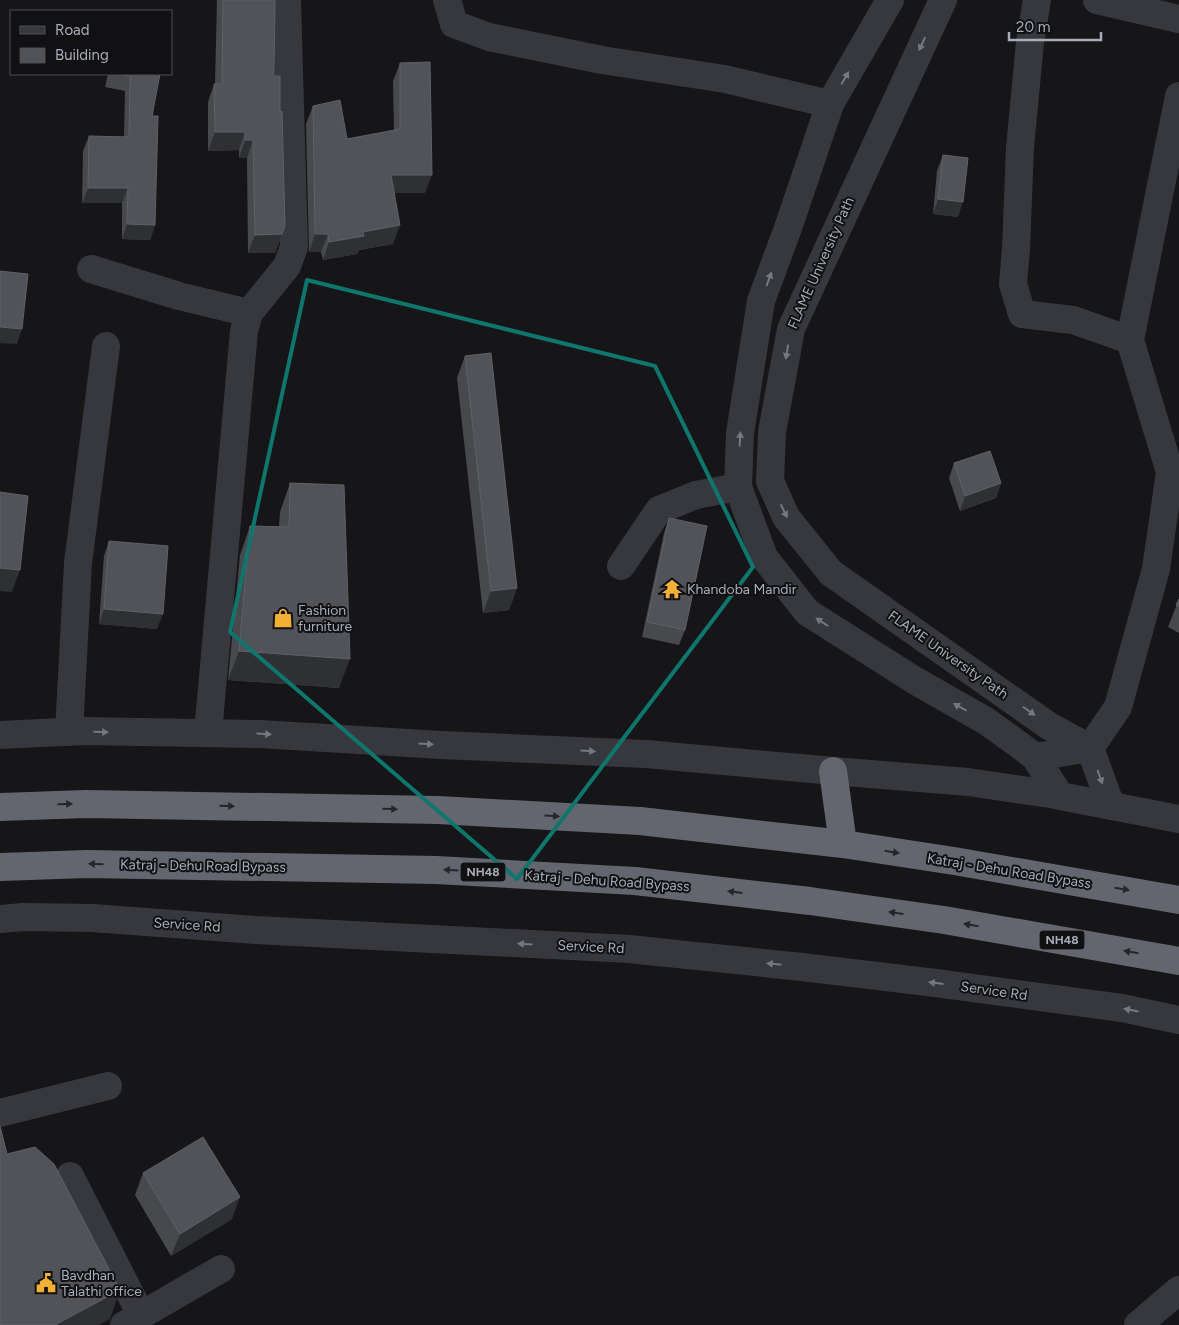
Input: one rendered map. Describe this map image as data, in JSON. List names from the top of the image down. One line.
{"streets":{"highway":["Katraj - Dehu Road Bypass","NH48"],"street":["FLAME University Path","Service Rd"]},"places":{"temple":["Khandoba Mandir"],"shop":["Fashion furniture"],"public building":["Bavdhan Talathi office"]},"legend":["Road","Building"],"scale_bar":"20 m"}
